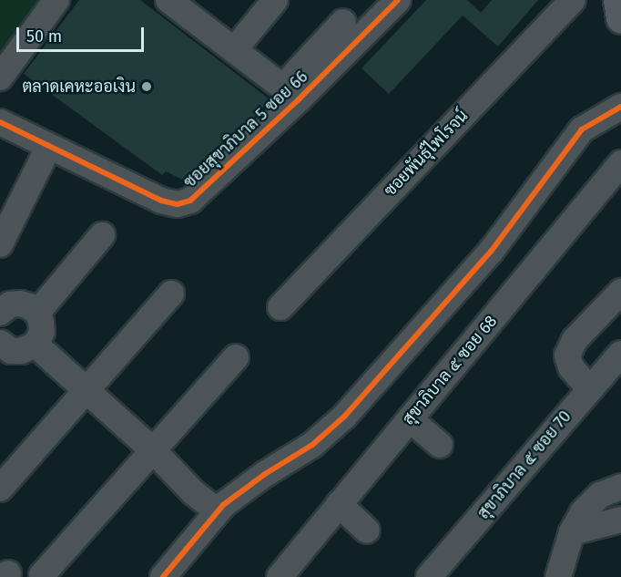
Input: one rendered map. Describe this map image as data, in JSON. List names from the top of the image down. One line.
{"streets":{"street":["ซอยสุขาภิบาล 5 ซอย 66","ซอยพันธ์ุไพโรจน์","สุขาภิบาล ๕ ซอย 68","สุขาภิบาล ๕ ซอย 70"]},"places":["ตลาดเคหะออเงิน"],"scale_bar":"50 m"}
